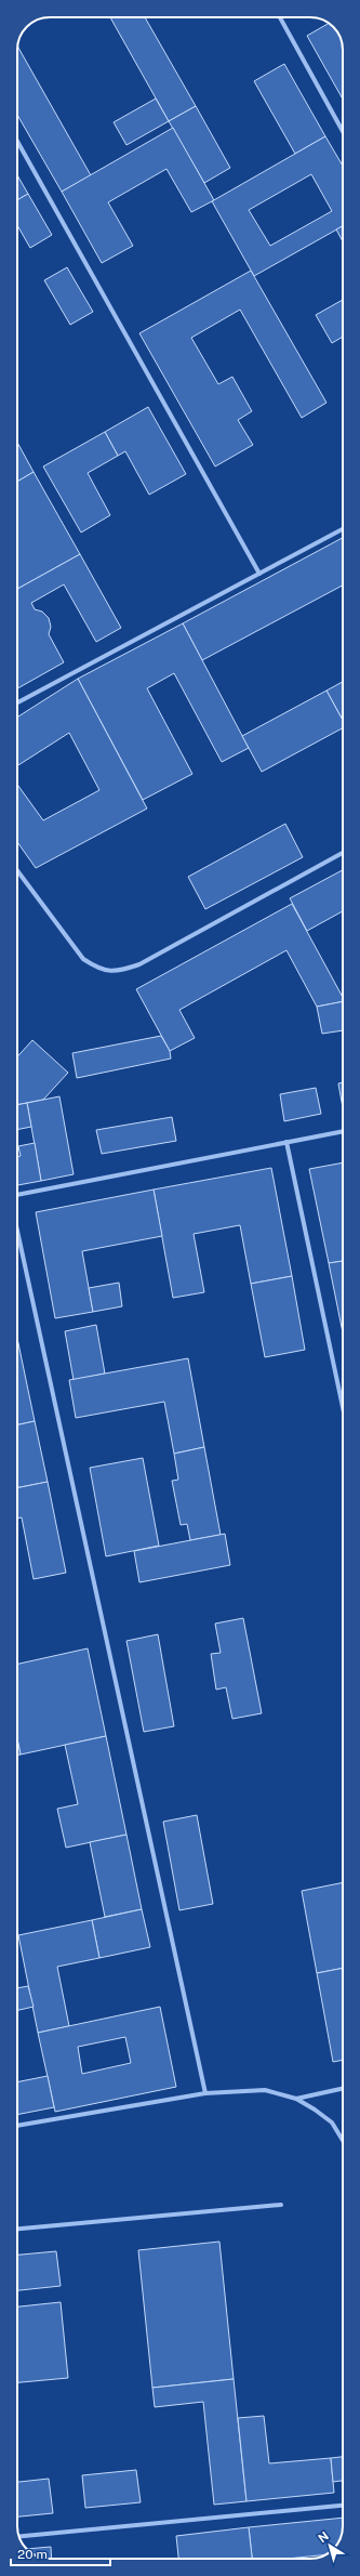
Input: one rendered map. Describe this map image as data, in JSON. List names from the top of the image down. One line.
{"scale_bar":"20 m","north":"top left"}
